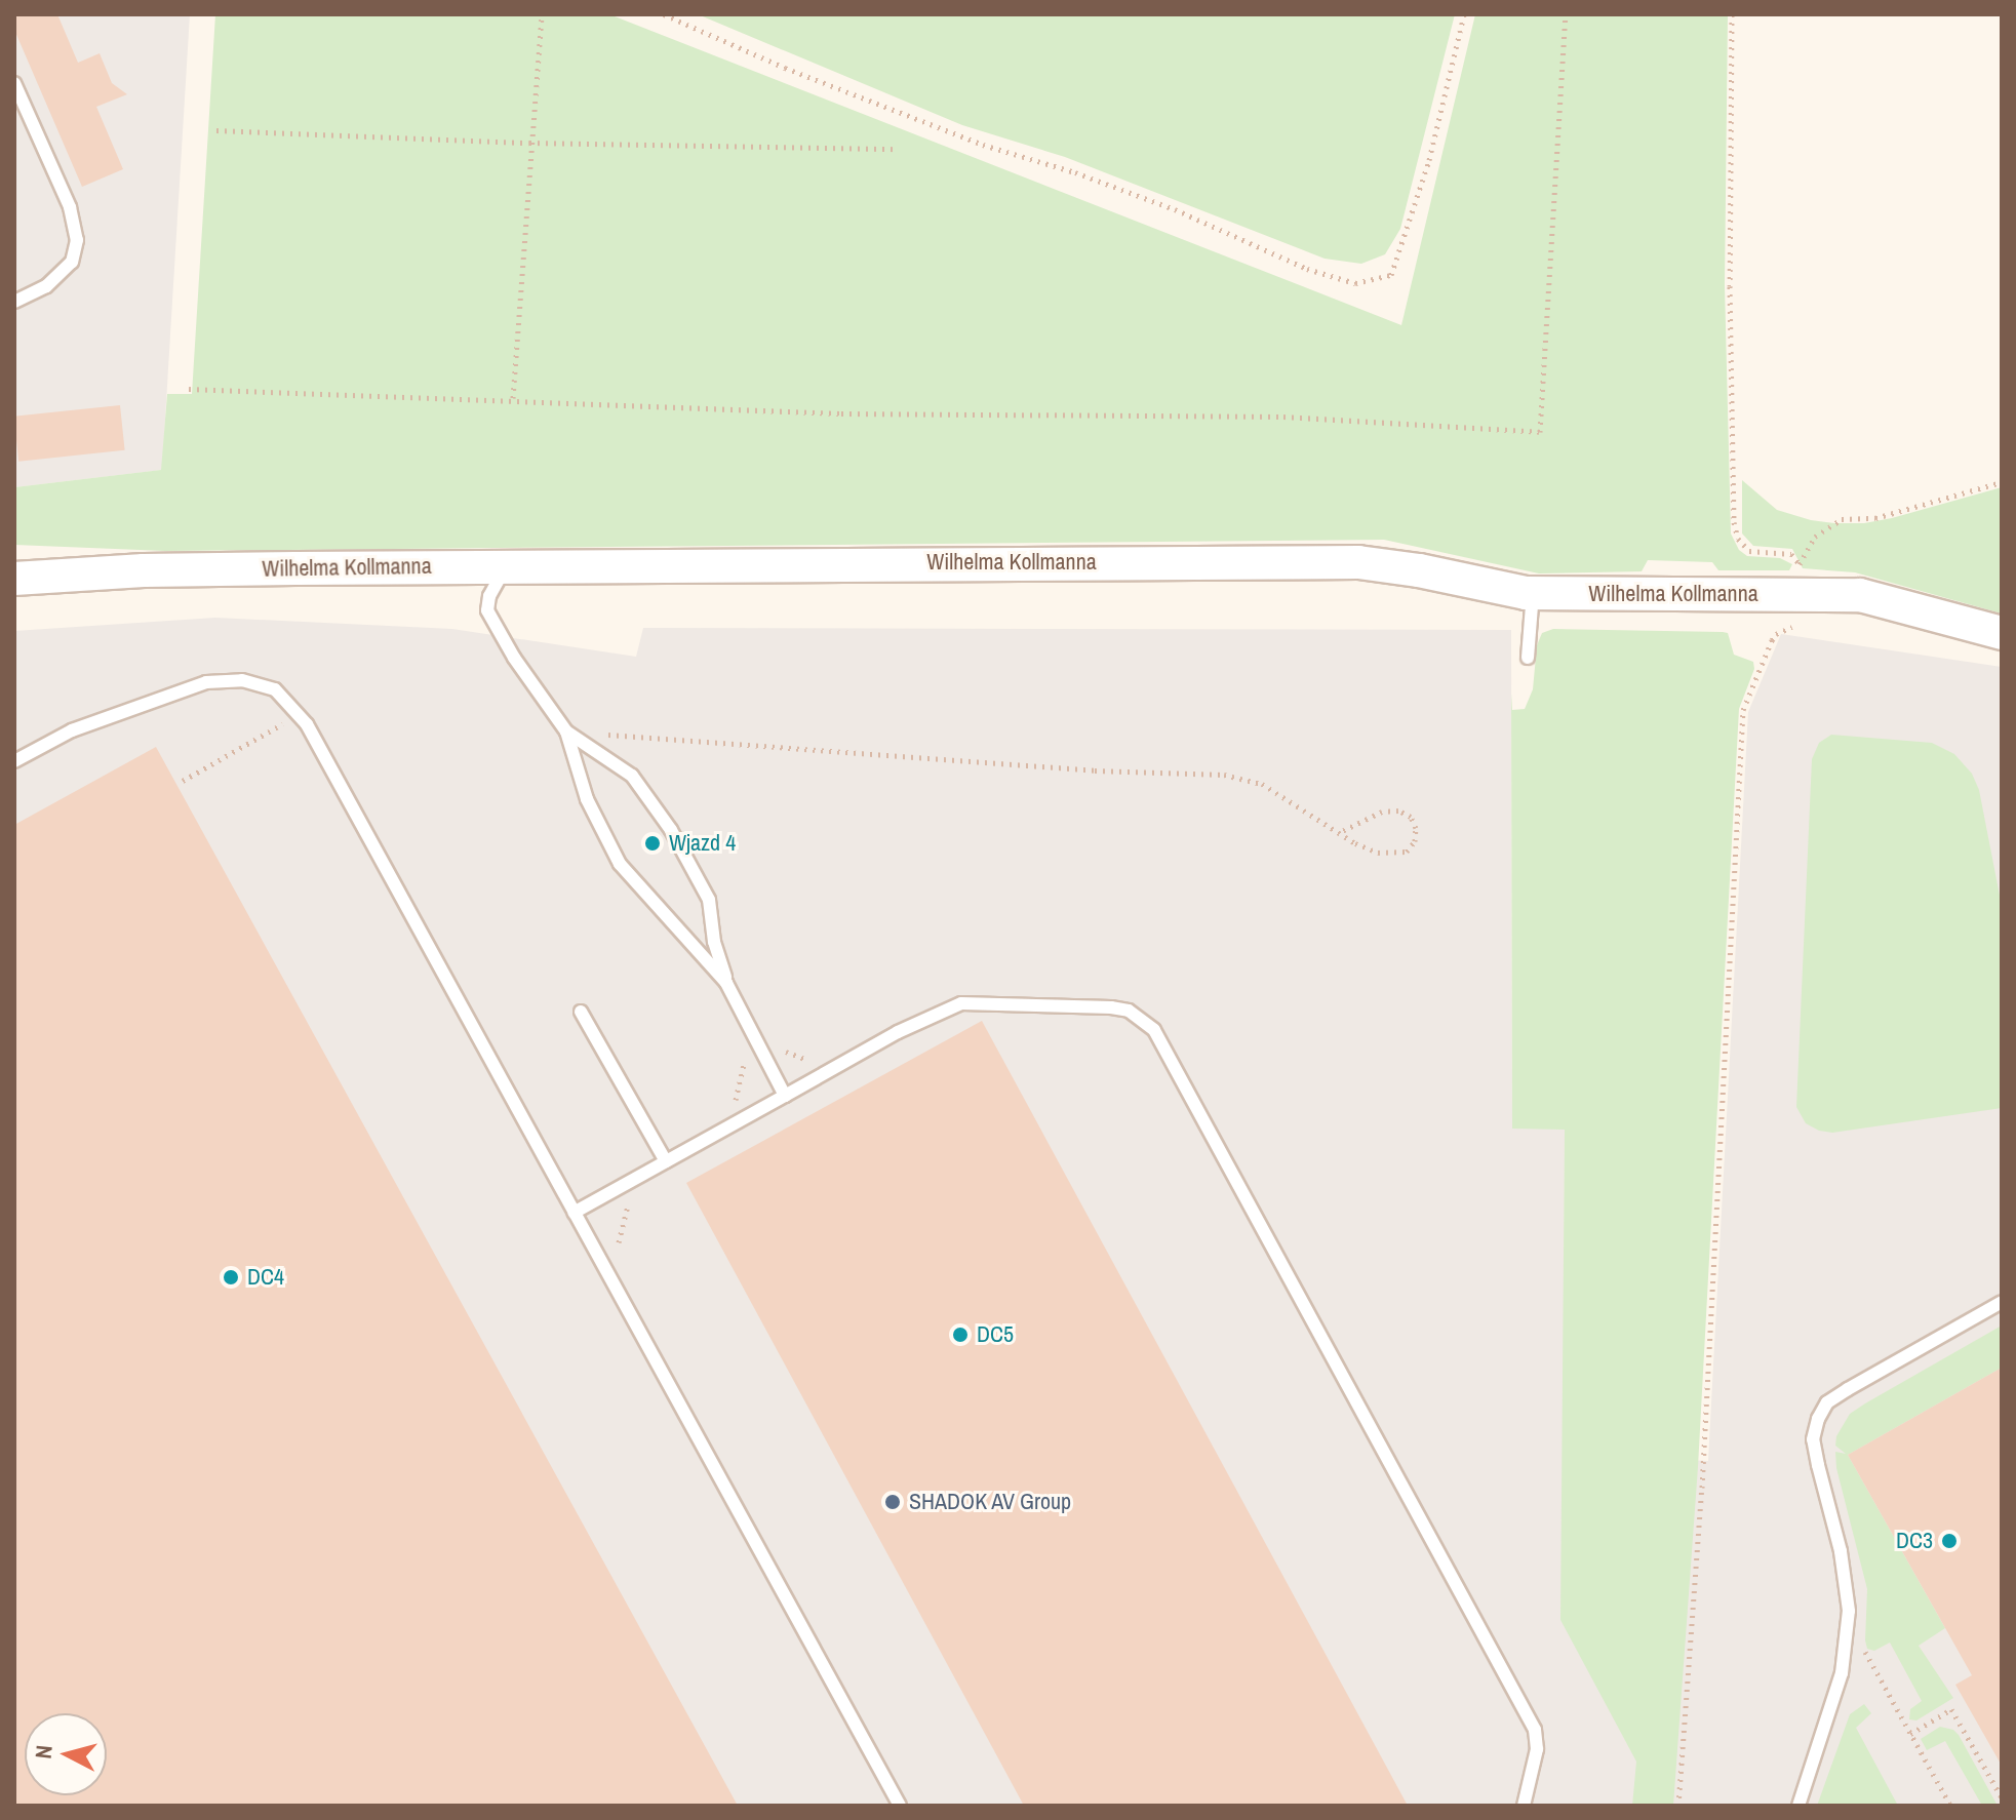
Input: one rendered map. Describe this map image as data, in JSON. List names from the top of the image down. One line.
{"streets":{"street":["Wilhelma Kollmanna"]},"places":["Wjazd 4","DC4","DC5","SHADOK AV Group","DC3"],"north":"left"}
